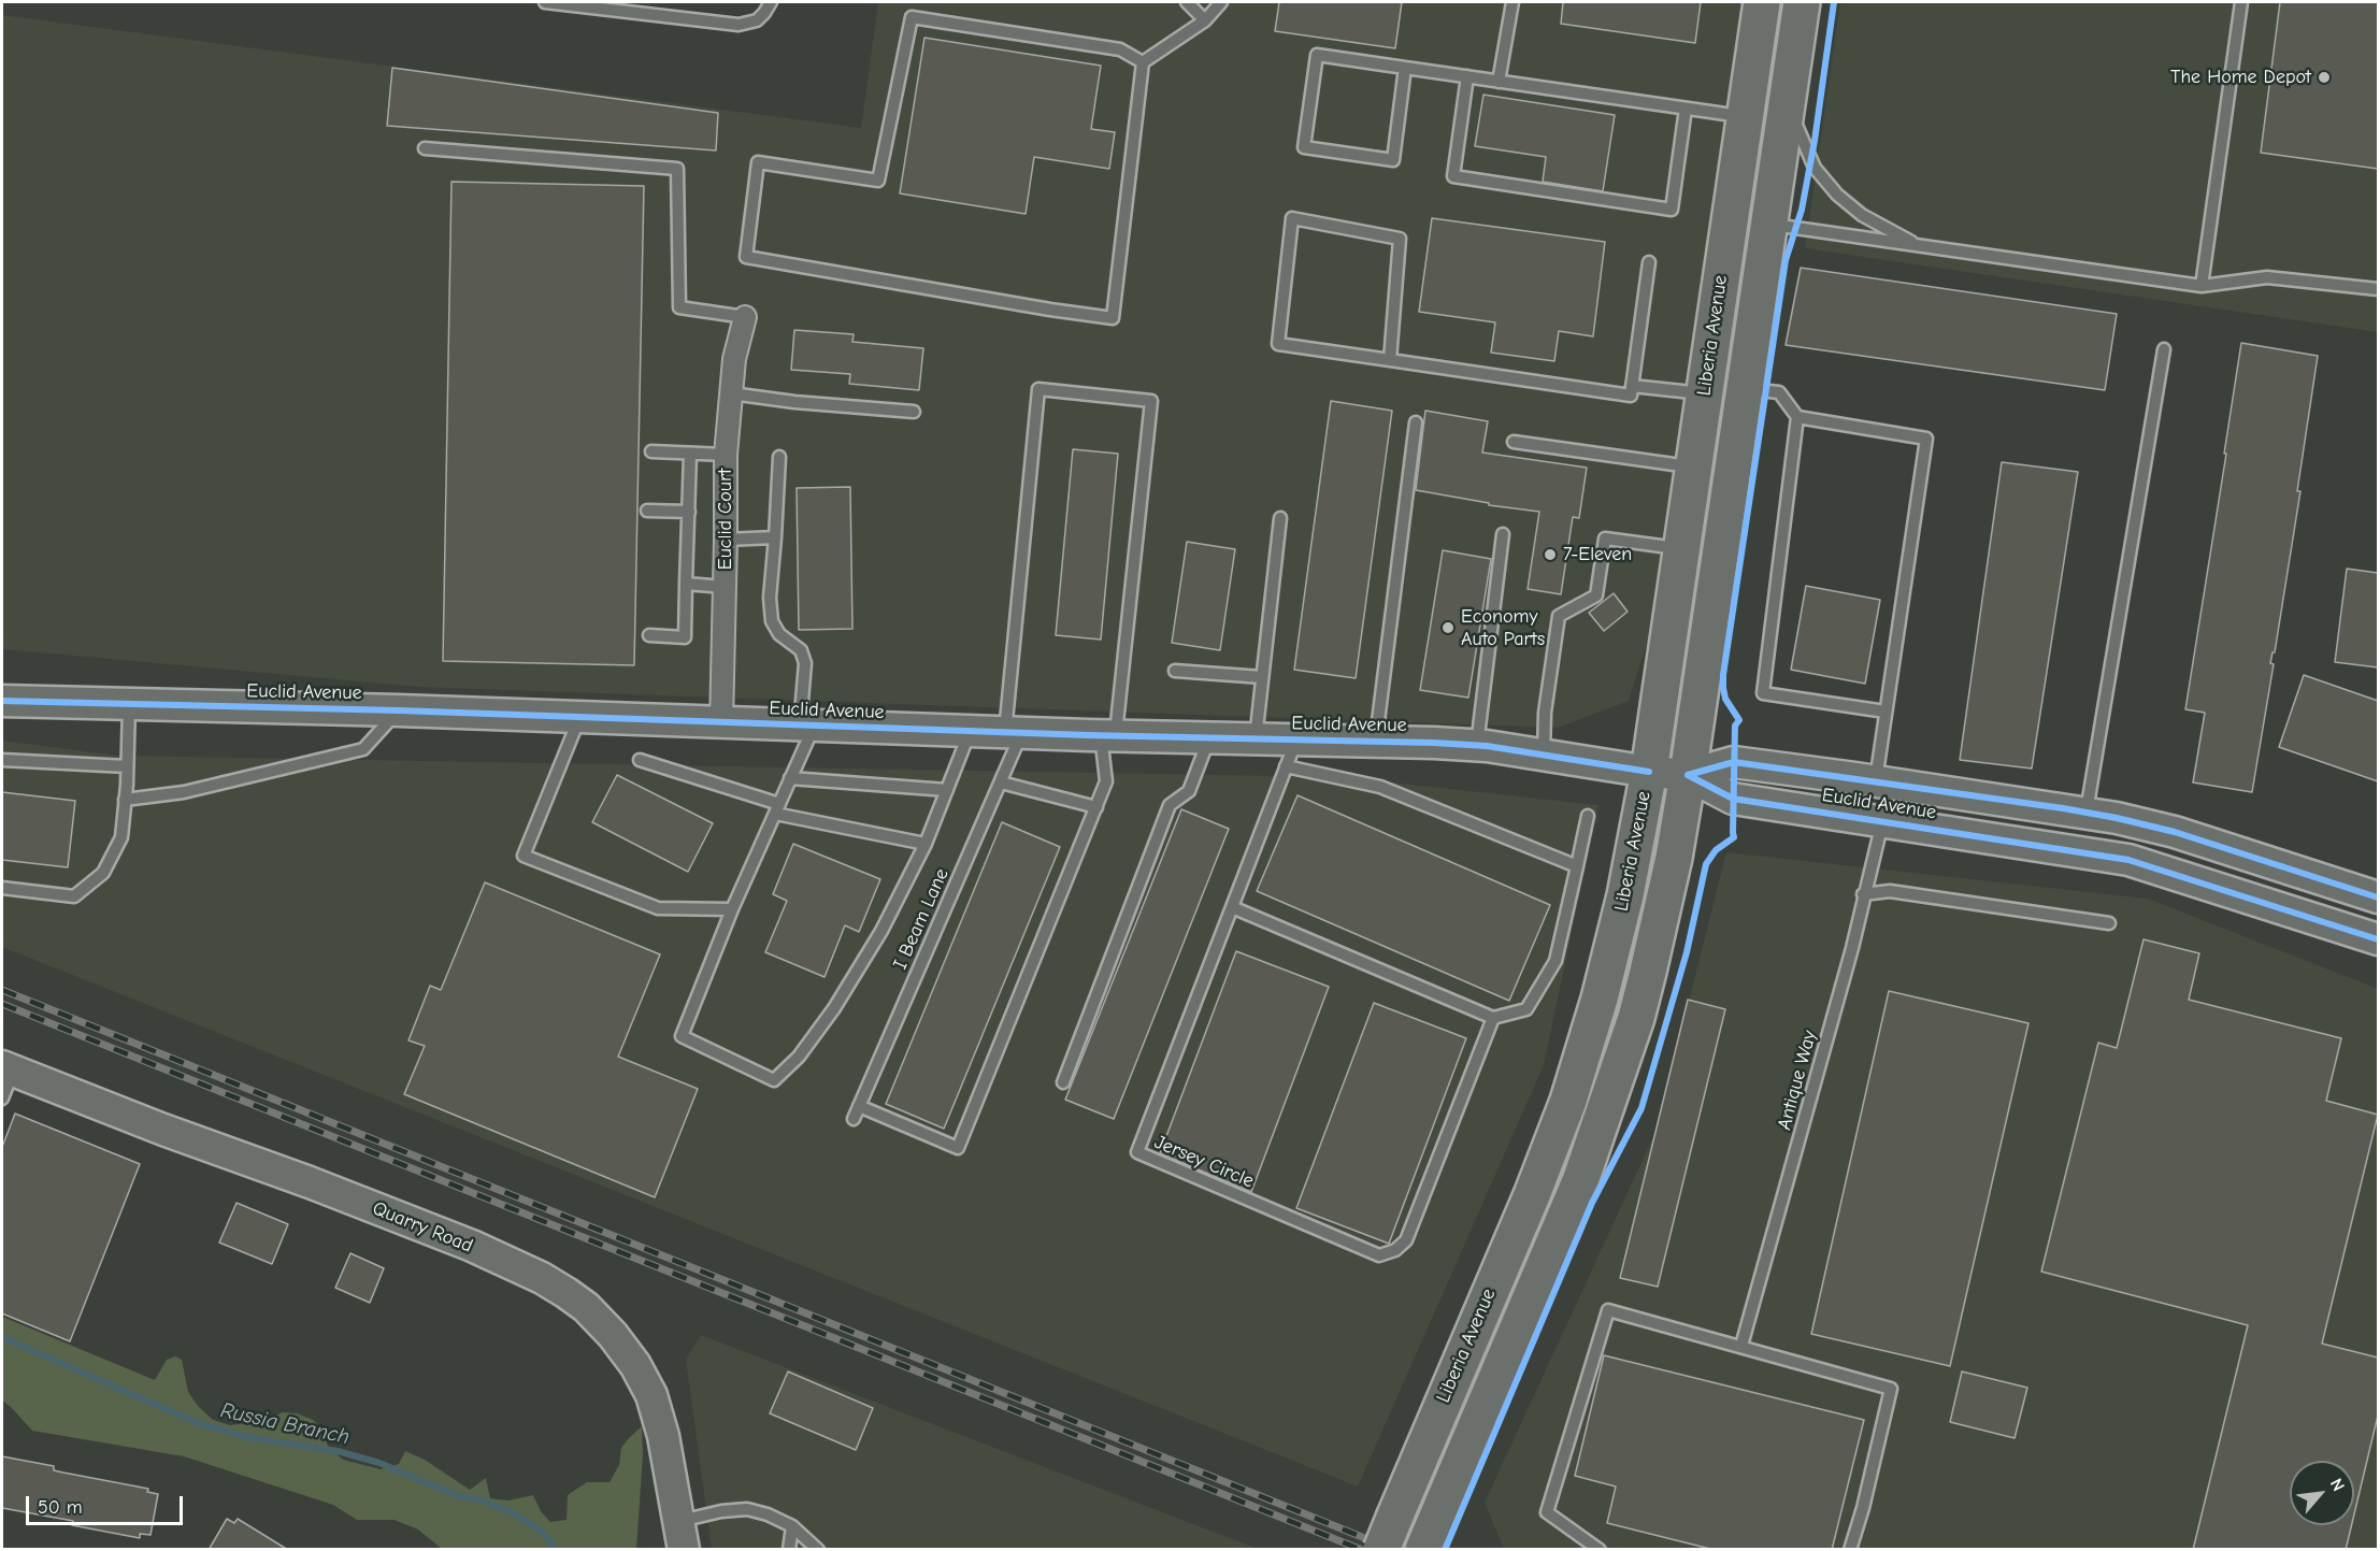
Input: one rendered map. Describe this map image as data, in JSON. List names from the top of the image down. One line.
{"streets":{"highway":["Liberia Avenue"],"street":["Euclid Court","Euclid Avenue","Quarry Road"],"lane":["I Beam Lane","Antique Way","Jersey Circle"]},"crossings":[["Liberia Avenue","Euclid Avenue"],["Euclid Court","Euclid Avenue"],["Euclid Avenue","I Beam Lane"],["Euclid Avenue","Antique Way"],["Euclid Avenue","Jersey Circle"]],"water":["Russia Branch"],"places":["The Home Depot","7-Eleven","Economy Auto Parts"],"scale_bar":"50 m","north":"top right"}
